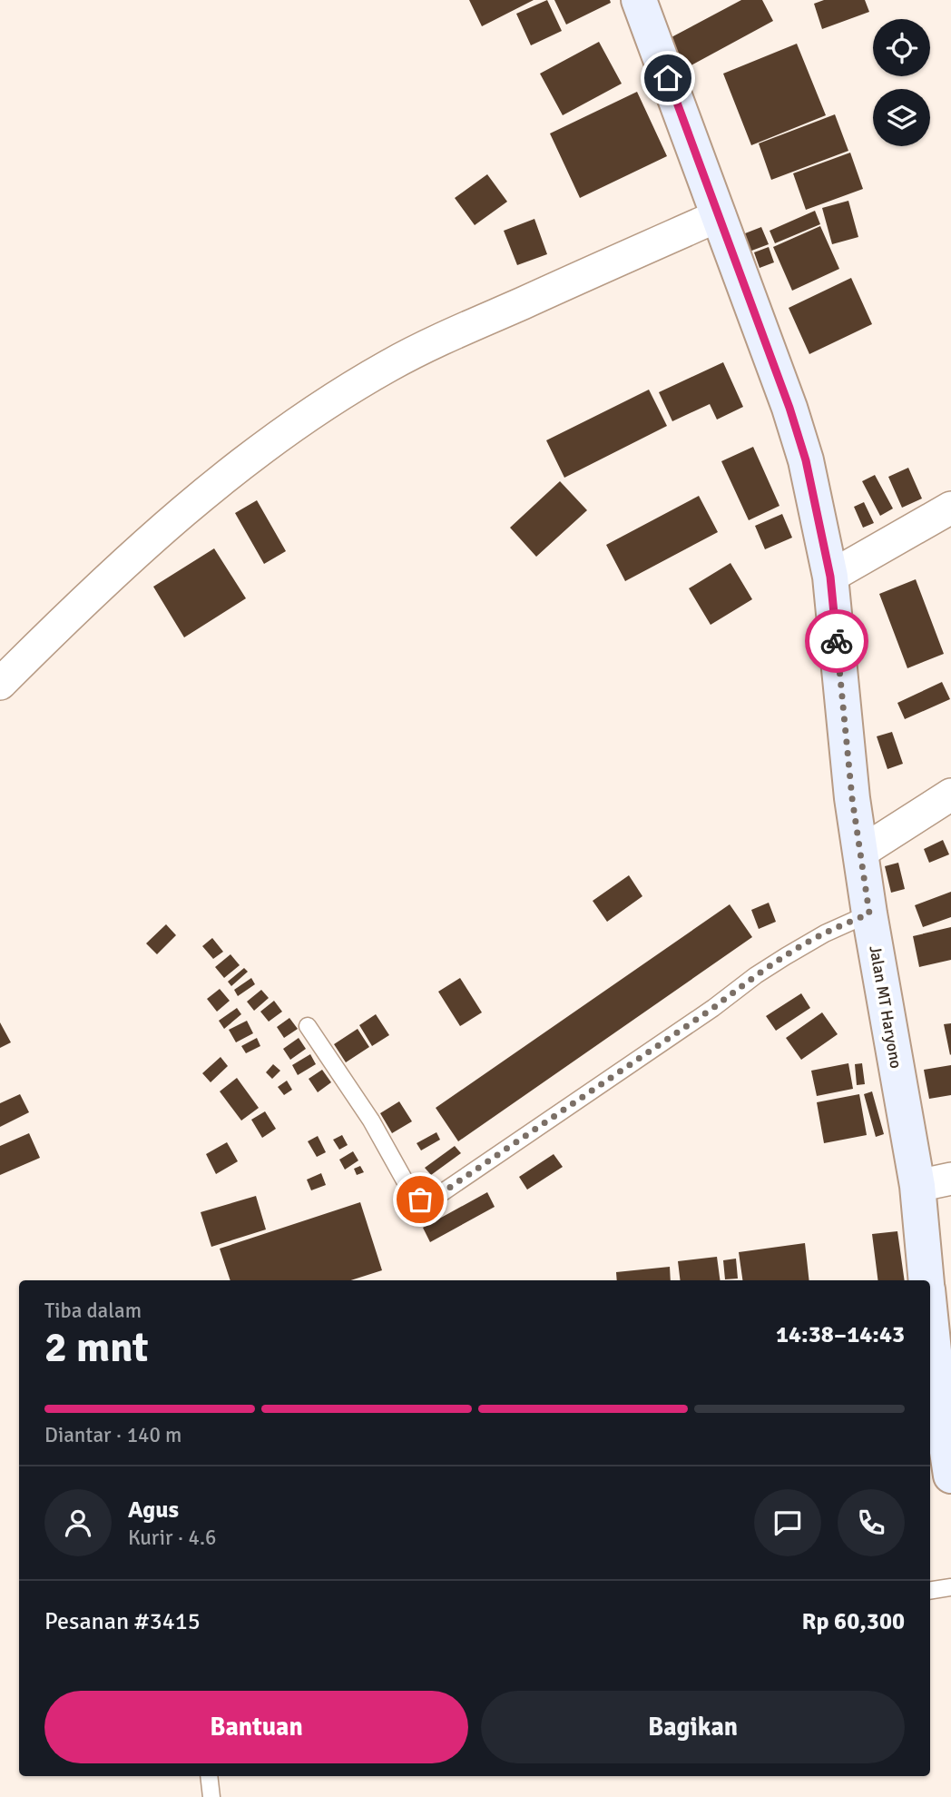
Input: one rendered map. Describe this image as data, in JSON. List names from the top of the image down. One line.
{"streets":{"main road":["Jalan MT Haryono"]},"page":{"heading":["2 mnt","Tiba dalam","14:38–14:43"],"panel":["Agus","Kurir · 4.6","Pesanan #3415","Rp 60,300"],"bar":"Diantar · 140 m","buttons":["Bantuan","Bagikan"]}}
